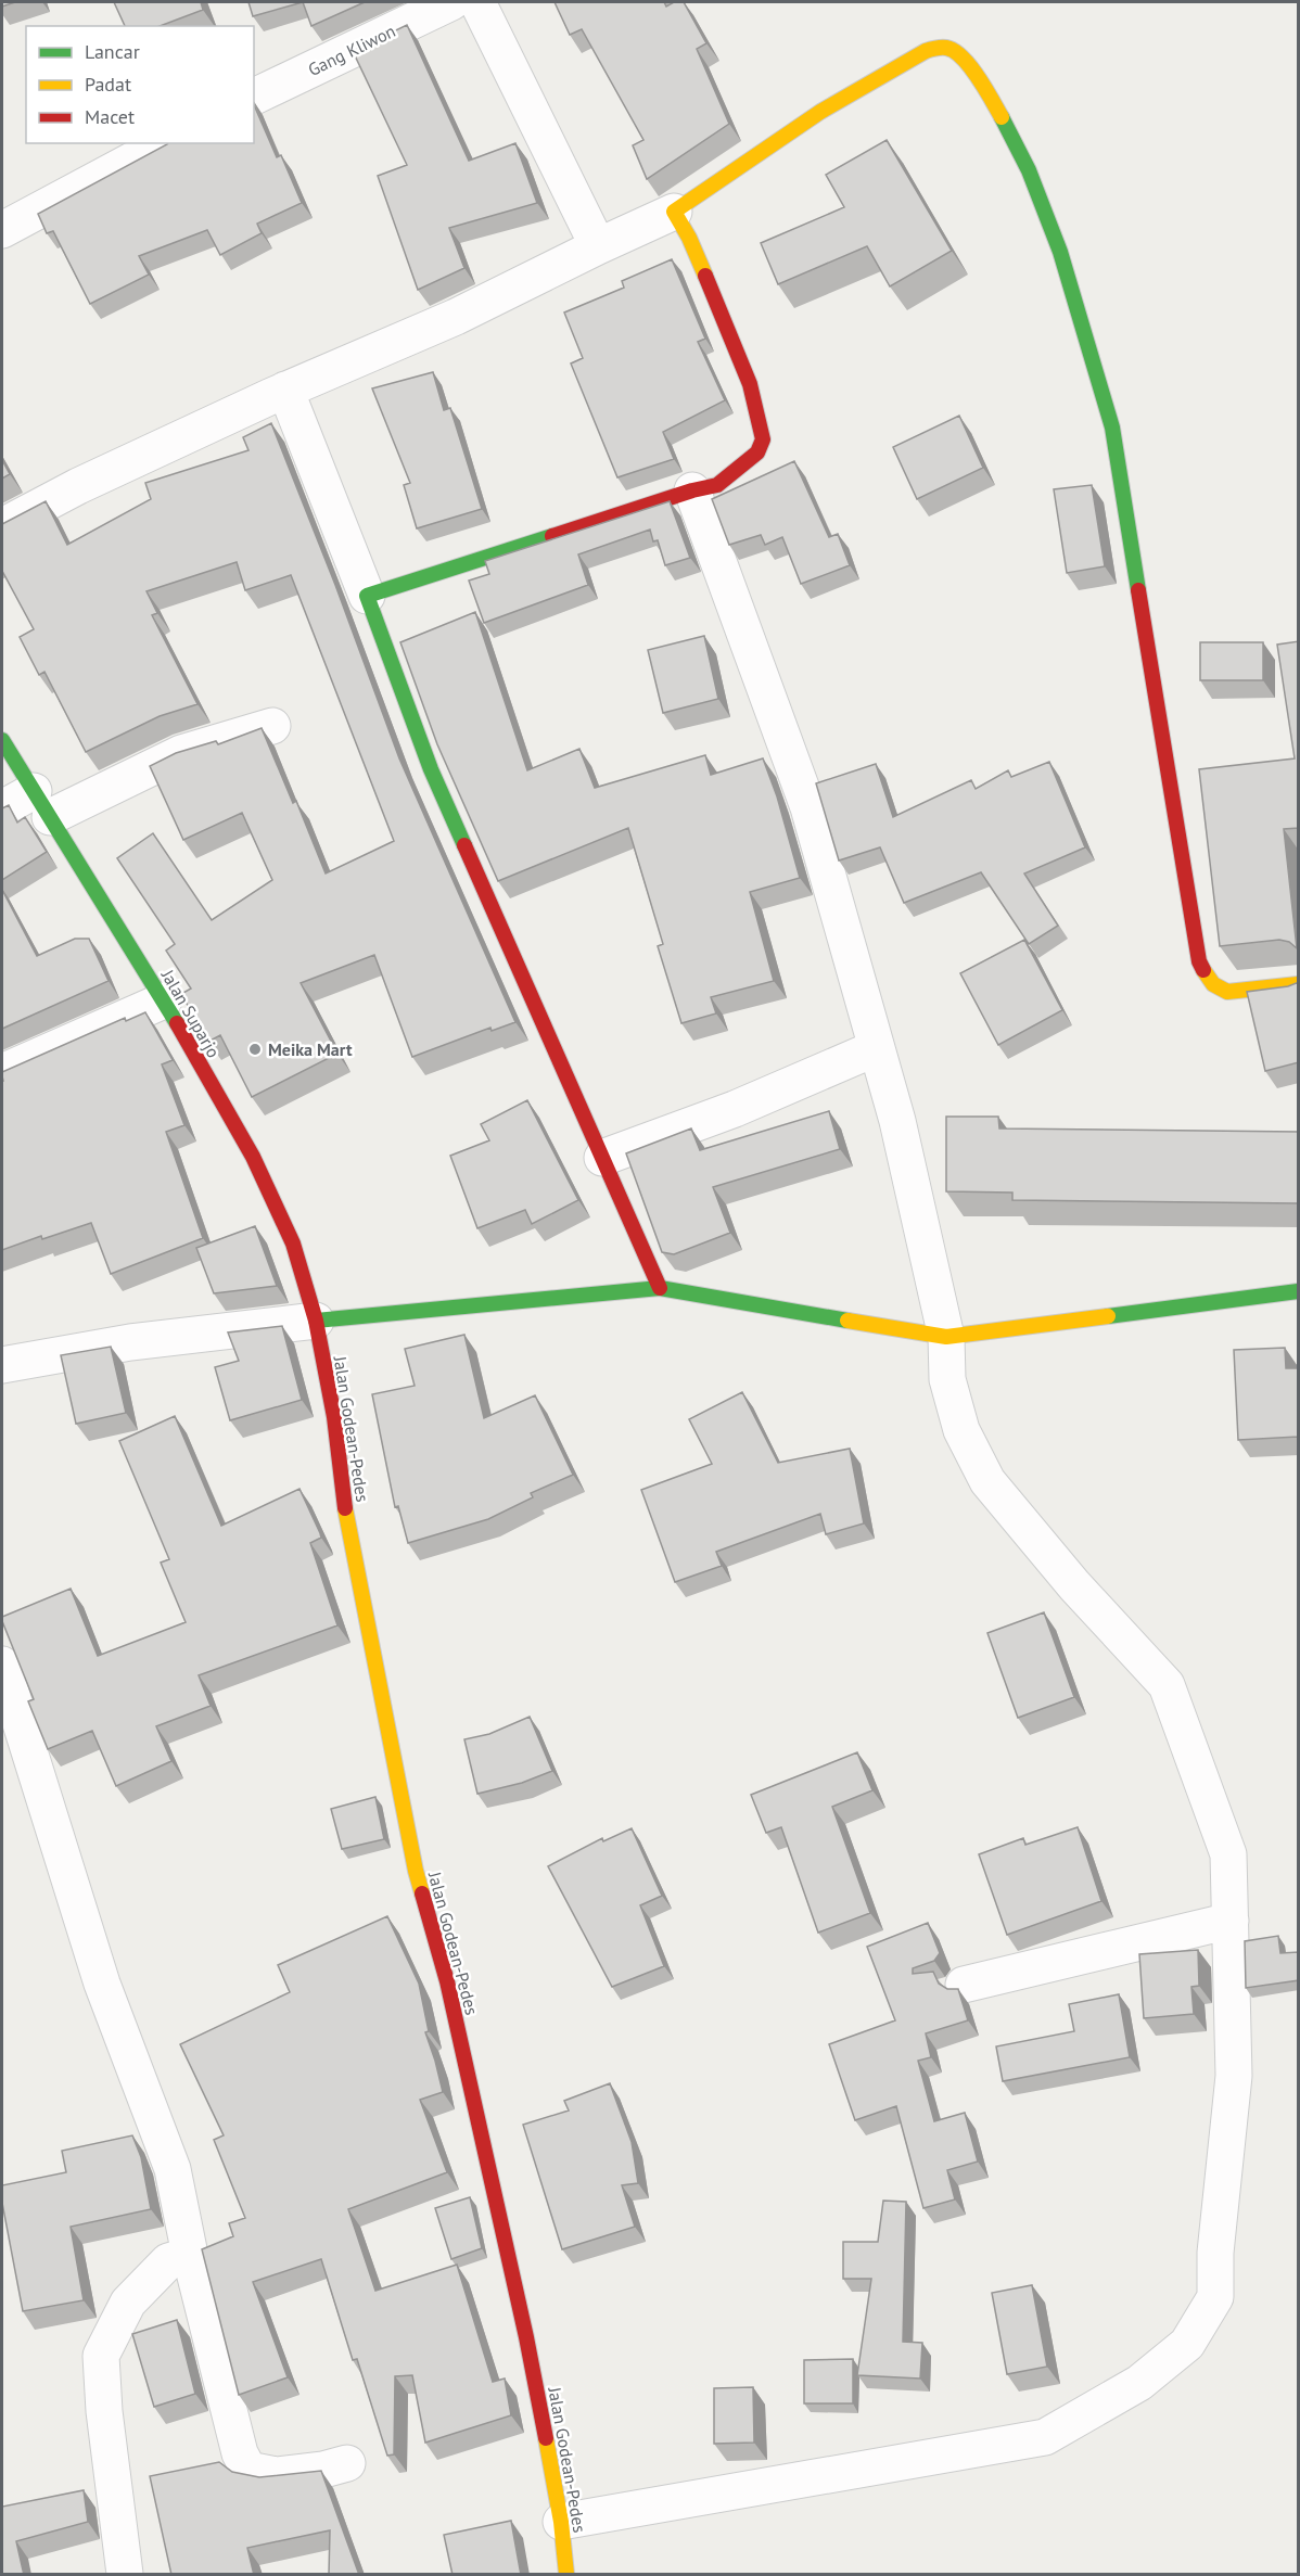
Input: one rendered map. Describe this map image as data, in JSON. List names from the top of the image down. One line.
{"streets":{"street":["Gang Kliwon","Jalan Suparjo","Jalan Godean-Pedes"]},"crossings":[["Jalan Suparjo","Jalan Godean-Pedes"]],"places":["Meika Mart"],"legend":["Lancar","Padat","Macet"]}
